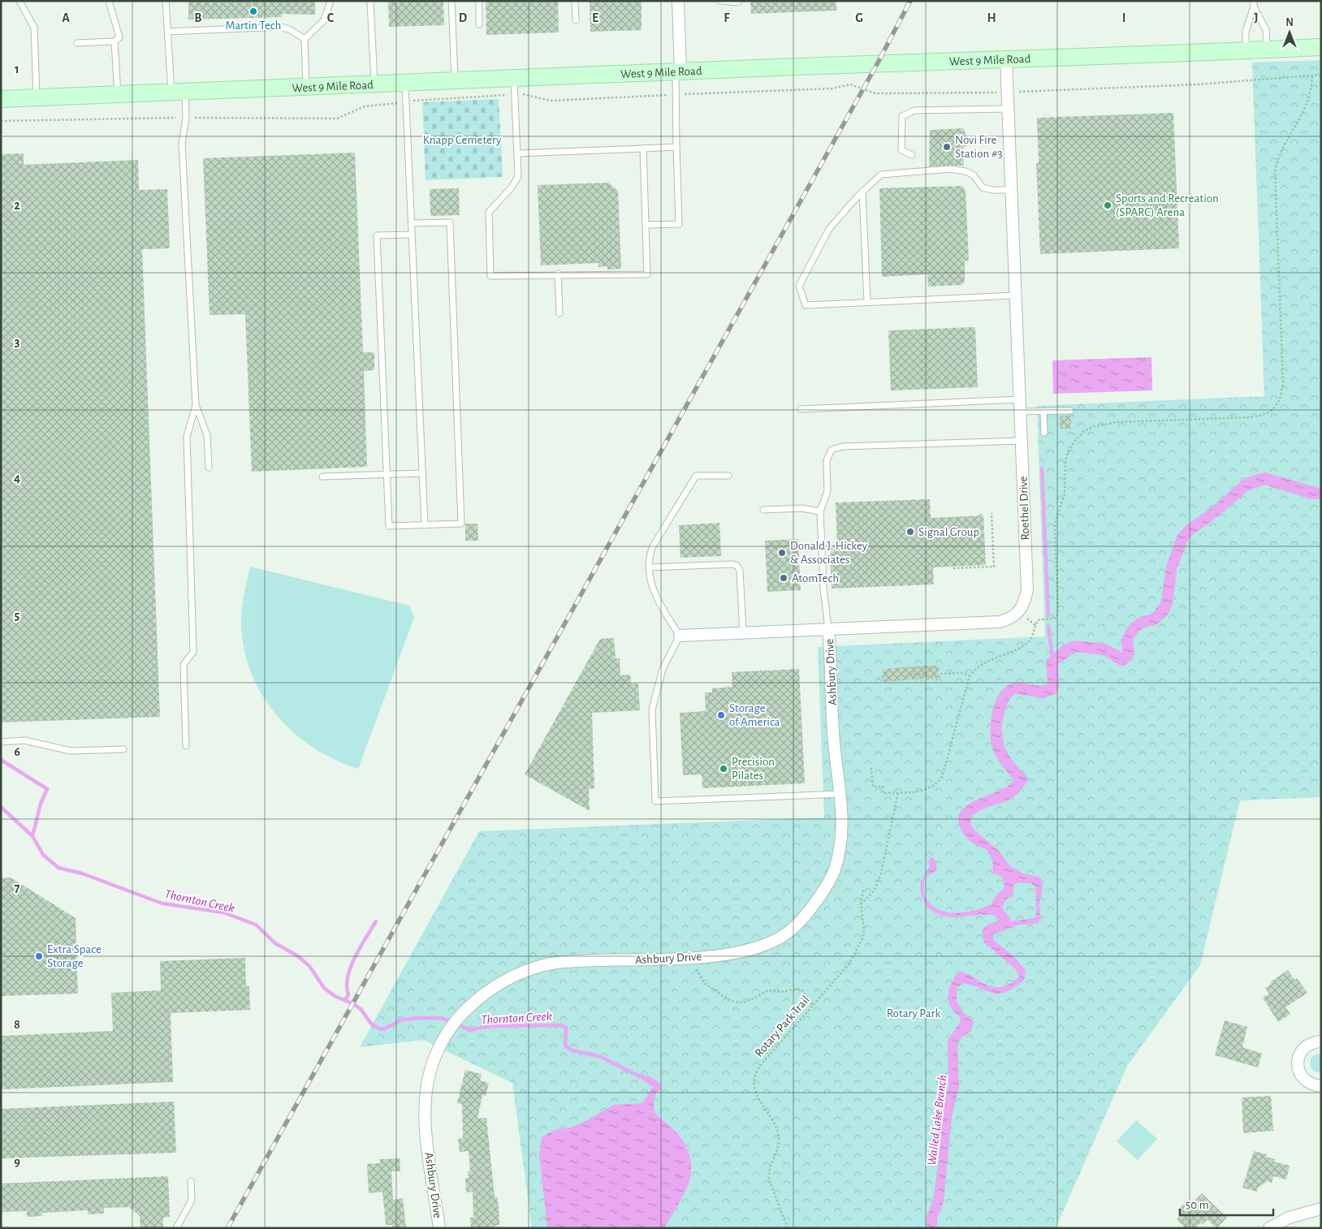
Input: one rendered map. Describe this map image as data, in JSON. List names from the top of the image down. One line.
{"streets":{"street":["West 9 Mile Road","Roethel Drive","Ashbury Drive"],"path":["Rotary Park Trail"]},"crossings":[["West 9 Mile Road","Roethel Drive"],["Roethel Drive","Ashbury Drive"]],"water":["Thornton Creek","Walled Lake Branch"],"parks":["Knapp Cemetery","Rotary Park"],"places":["Martin Tech","Novi Fire Station #3","Sports and Recreation (SPARC) Arena","Signal Group","Donald J. Hickey & Associates","AtomTech","Storage of America","Precision Pilates","Extra Space Storage"],"scale_bar":"50 m","north":"top","grid":{"columns":["A","B","C","D","E","F","G","H","I","J"],"rows":["1","2","3","4","5","6","7","8","9"]}}
